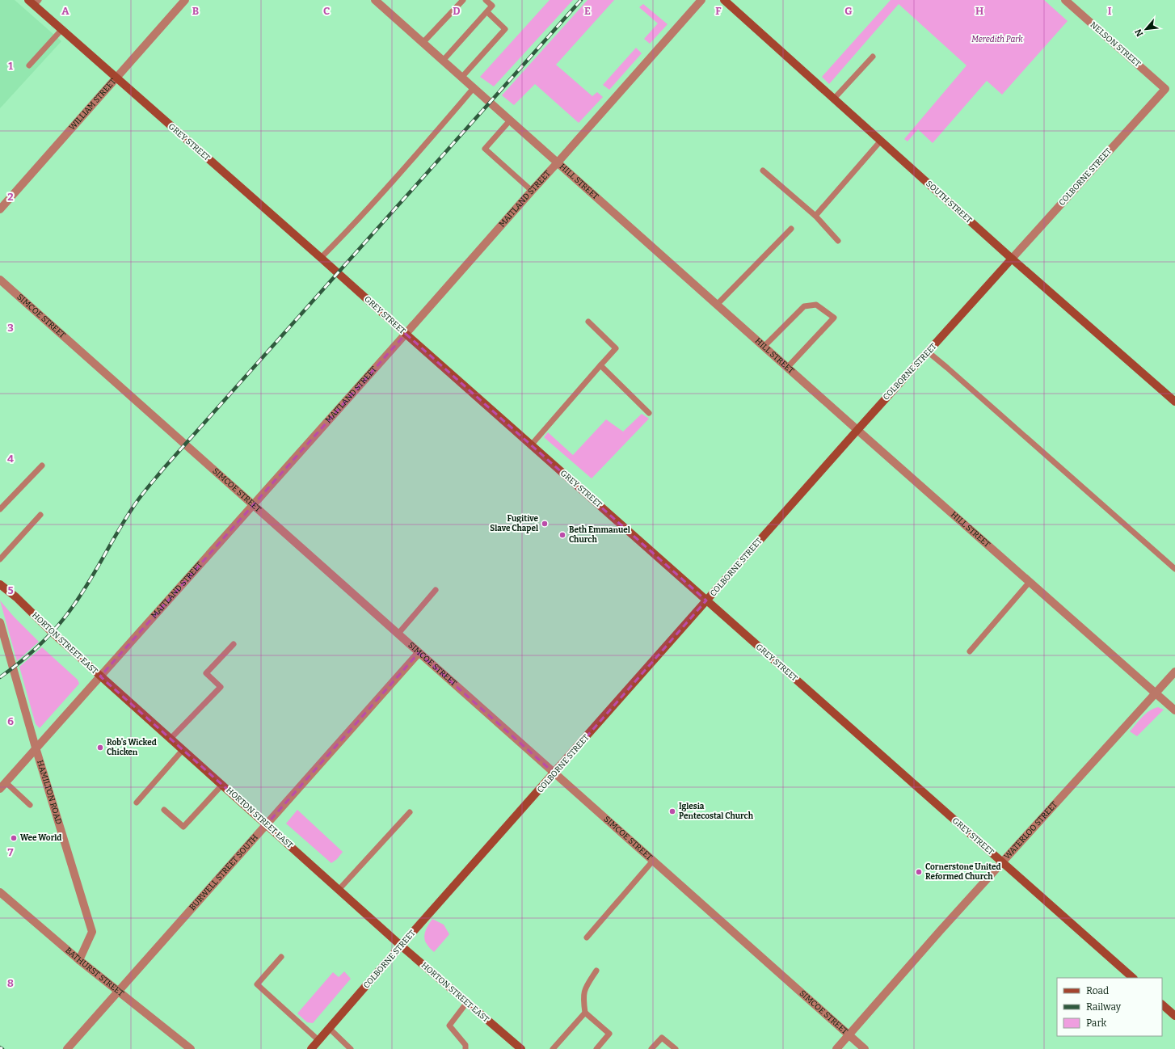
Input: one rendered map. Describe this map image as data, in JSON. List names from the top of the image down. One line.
{"streets":{"street":["NELSON STREET","WILLIAM STREET","GREY STREET","COLBORNE STREET","HILL STREET","MAITLAND STREET","SOUTH STREET","SIMCOE STREET","HORTON STREET EAST","HAMILTON ROAD","WATERLOO STREET","BURWELL STREET SOUTH","BATHURST STREET"]},"crossings":[["NELSON STREET","COLBORNE STREET"],["WILLIAM STREET","GREY STREET"],["GREY STREET","COLBORNE STREET"],["GREY STREET","MAITLAND STREET"],["GREY STREET","WATERLOO STREET"],["COLBORNE STREET","HILL STREET"],["COLBORNE STREET","SOUTH STREET"],["COLBORNE STREET","SIMCOE STREET"],["COLBORNE STREET","HORTON STREET EAST"],["HILL STREET","MAITLAND STREET"],["HILL STREET","WATERLOO STREET"],["MAITLAND STREET","SIMCOE STREET"],["MAITLAND STREET","HORTON STREET EAST"],["MAITLAND STREET","HAMILTON ROAD"],["SIMCOE STREET","WATERLOO STREET"],["SIMCOE STREET","BURWELL STREET SOUTH"],["HORTON STREET EAST","BURWELL STREET SOUTH"],["HAMILTON ROAD","BATHURST STREET"],["BURWELL STREET SOUTH","BATHURST STREET"]],"parks":["Meredith Park"],"places":["Fugitive Slave Chapel","Beth Emmanuel Church","Rob's Wicked Chicken","Iglesia Pentecostal Church","Wee World","Cornerstone United Reformed Church"],"legend":["Road","Railway","Park"],"north":"bottom left","grid":{"columns":["A","B","C","D","E","F","G","H","I"],"rows":["1","2","3","4","5","6","7","8"]}}
